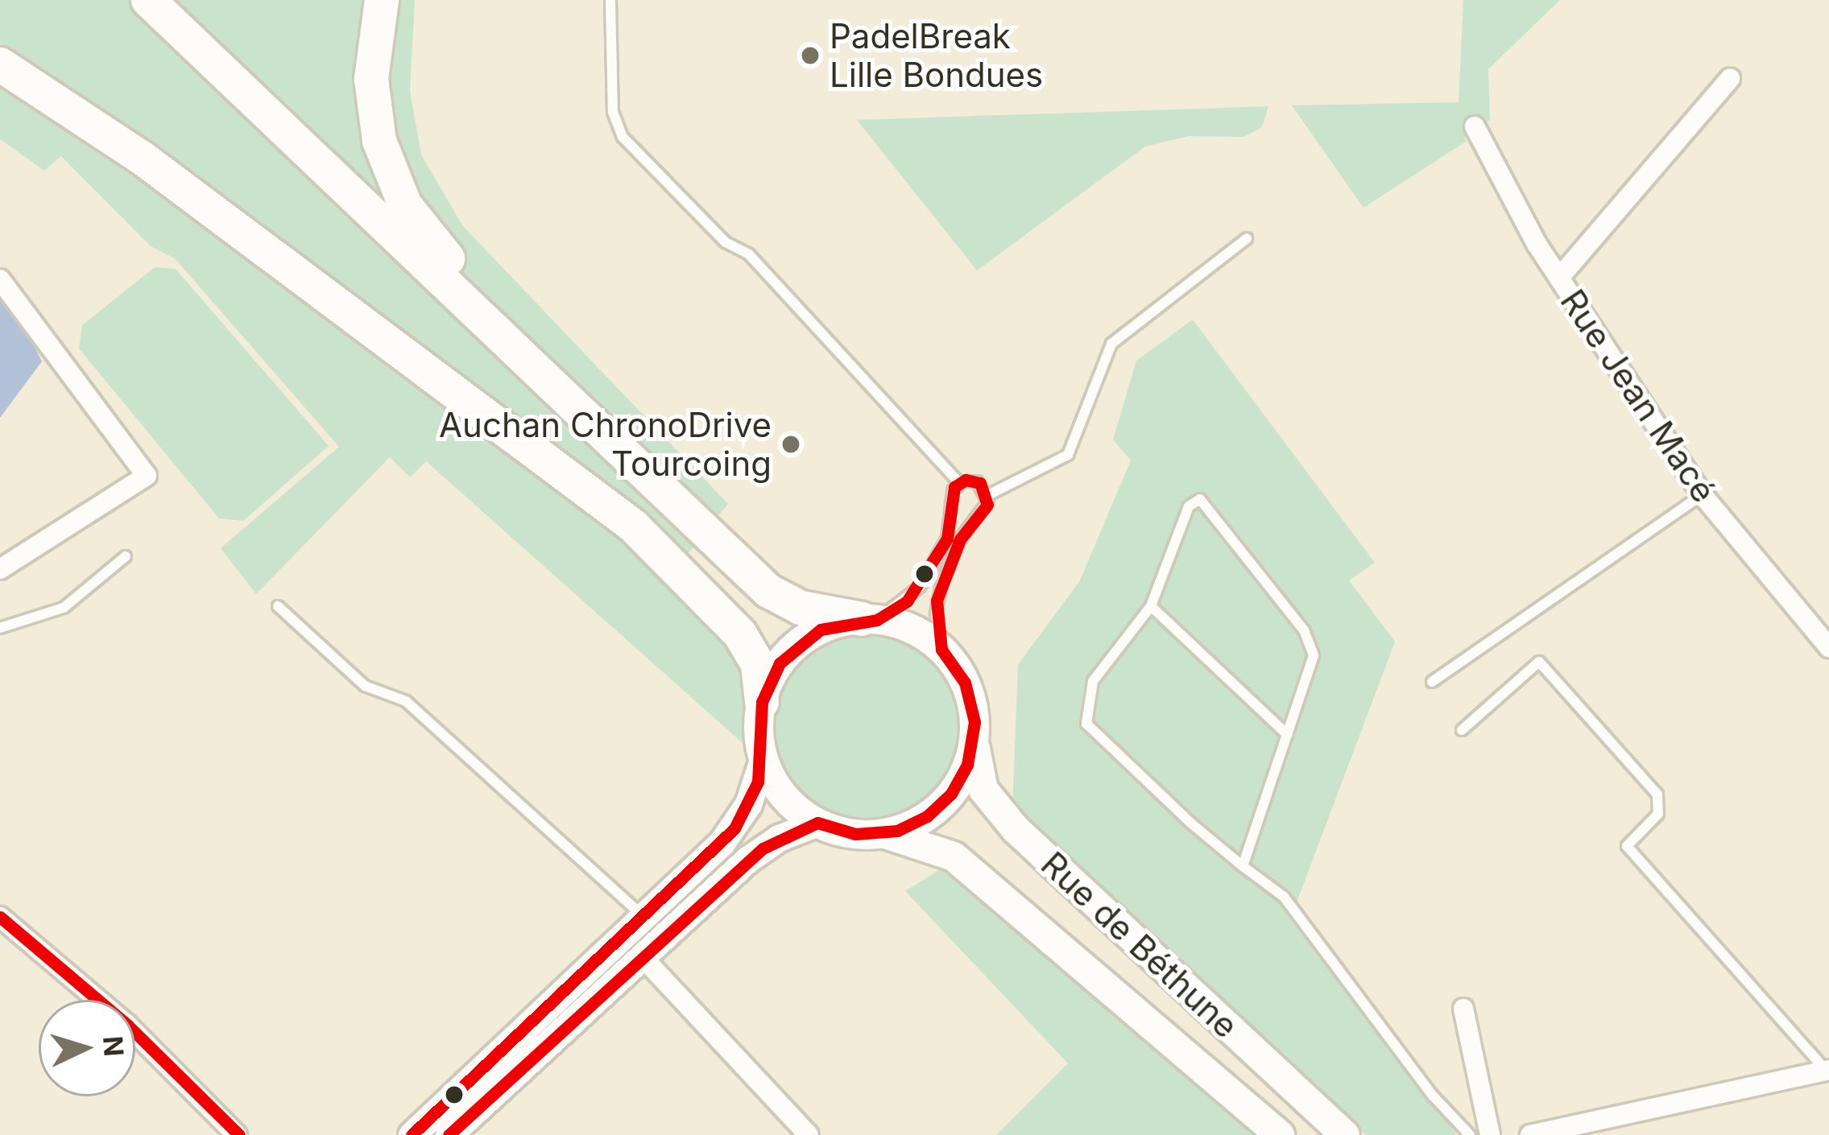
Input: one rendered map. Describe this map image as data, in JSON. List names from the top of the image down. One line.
{"streets":{"main road":["Rue de Béthune"],"street":["Rue Jean Macé"]},"places":["PadelBreak Lille Bondues","Auchan ChronoDrive Tourcoing"],"north":"right"}
